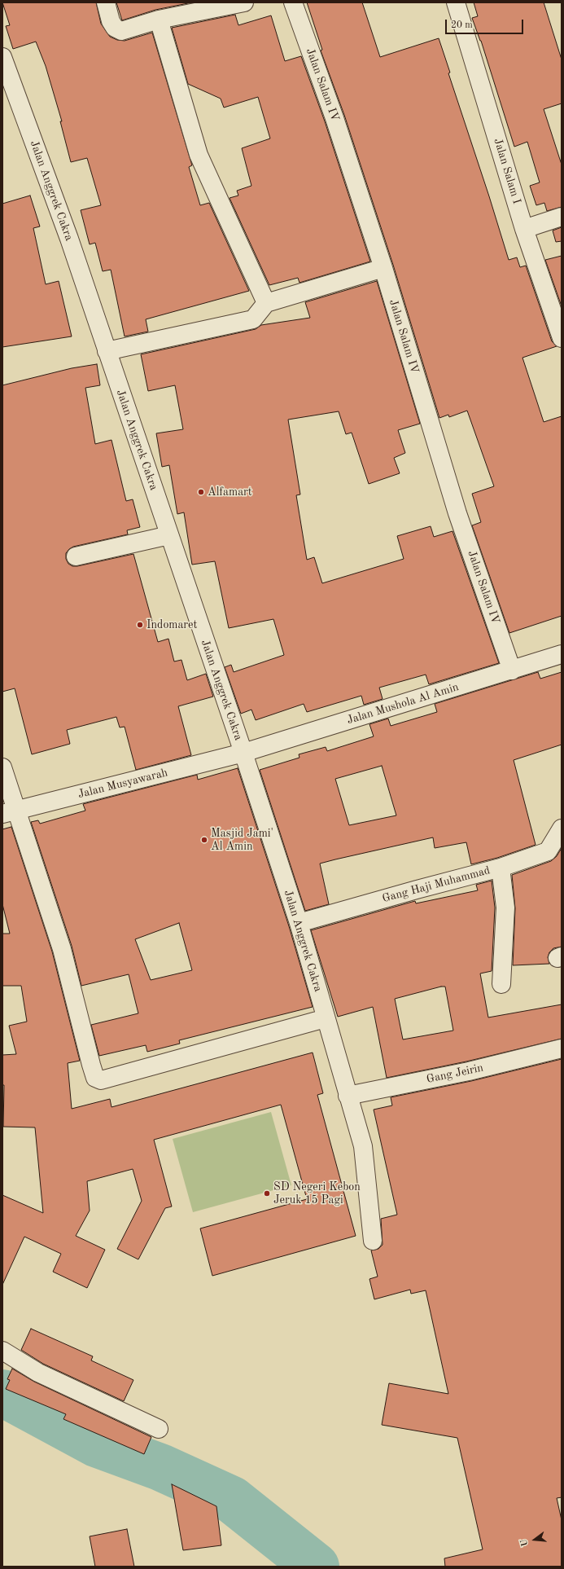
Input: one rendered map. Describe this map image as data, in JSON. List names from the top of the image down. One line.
{"streets":{"street":["Jalan Salam IV","Jalan Salam I","Jalan Anggrek Cakra","Jalan Mushola Al Amin","Jalan Musyawarah","Gang Haji Muhammad","Gang Jeirin"]},"crossings":[["Jalan Salam IV","Jalan Mushola Al Amin"],["Jalan Anggrek Cakra","Jalan Mushola Al Amin"],["Jalan Anggrek Cakra","Jalan Musyawarah"],["Jalan Anggrek Cakra","Gang Haji Muhammad"],["Jalan Anggrek Cakra","Gang Jeirin"],["Jalan Mushola Al Amin","Jalan Musyawarah"]],"places":["Alfamart","Indomaret","Masjid Jami' Al Amin","SD Negeri Kebon Jeruk 15 Pagi"],"scale_bar":"20 m","north":"left"}
